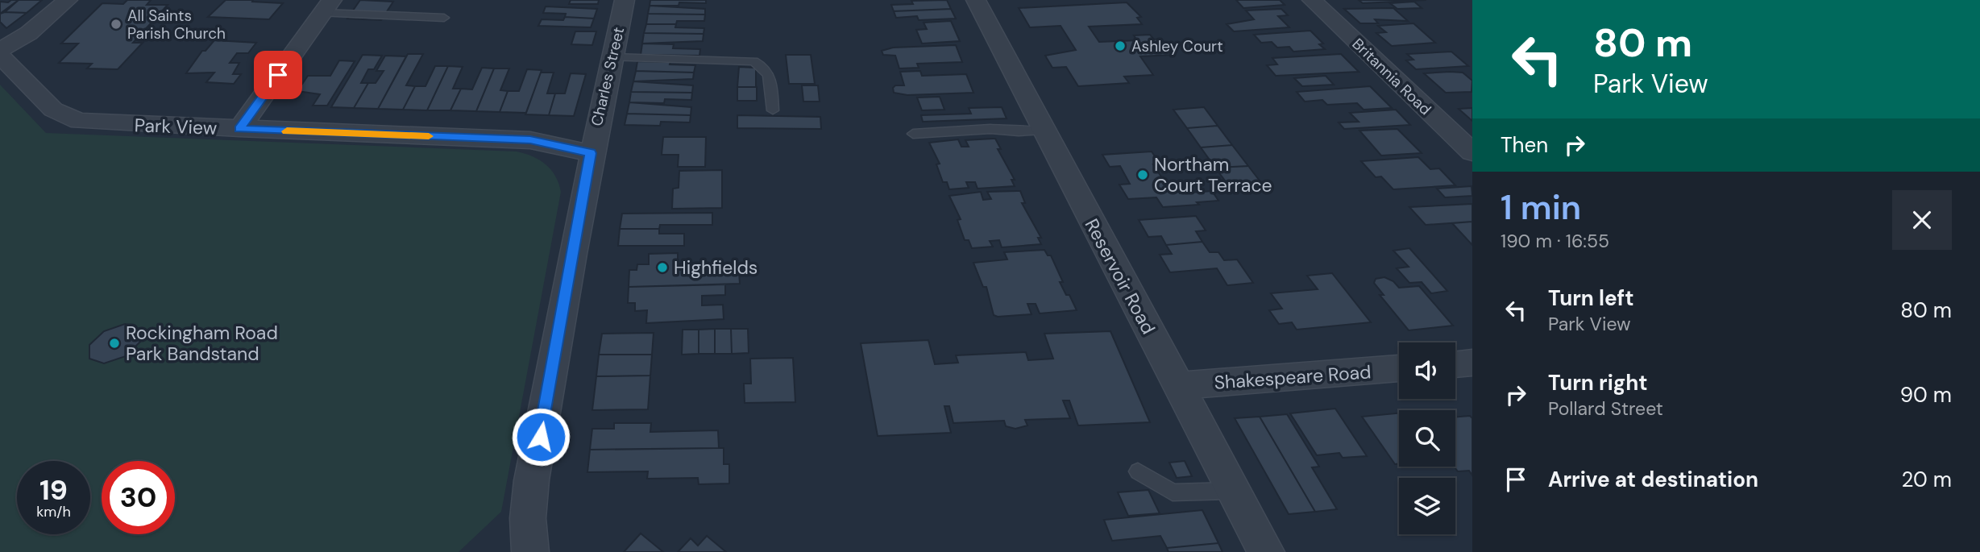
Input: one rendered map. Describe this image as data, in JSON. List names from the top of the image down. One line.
{"streets":{"street":["Charles Street","Britannia Road","Park View","Reservoir Road","Shakespeare Road"]},"crossings":[["Charles Street","Park View"],["Reservoir Road","Shakespeare Road"]],"places":["All Saints Parish Church","Ashley Court","Northam Court Terrace","Highfields","Rockingham Road Park Bandstand"],"page":{"turn":["80 m","Park View"],"then":"Then","heading":["1 min","190 m · 16:55"],"list":[{"name":"Turn left","note":"Park View","value":"80 m"},{"name":"Turn right","note":"Pollard Street","value":"90 m"},{"name":"Arrive at destination","value":"20 m"}],"speed":"19 km/h","limit":"30"}}
